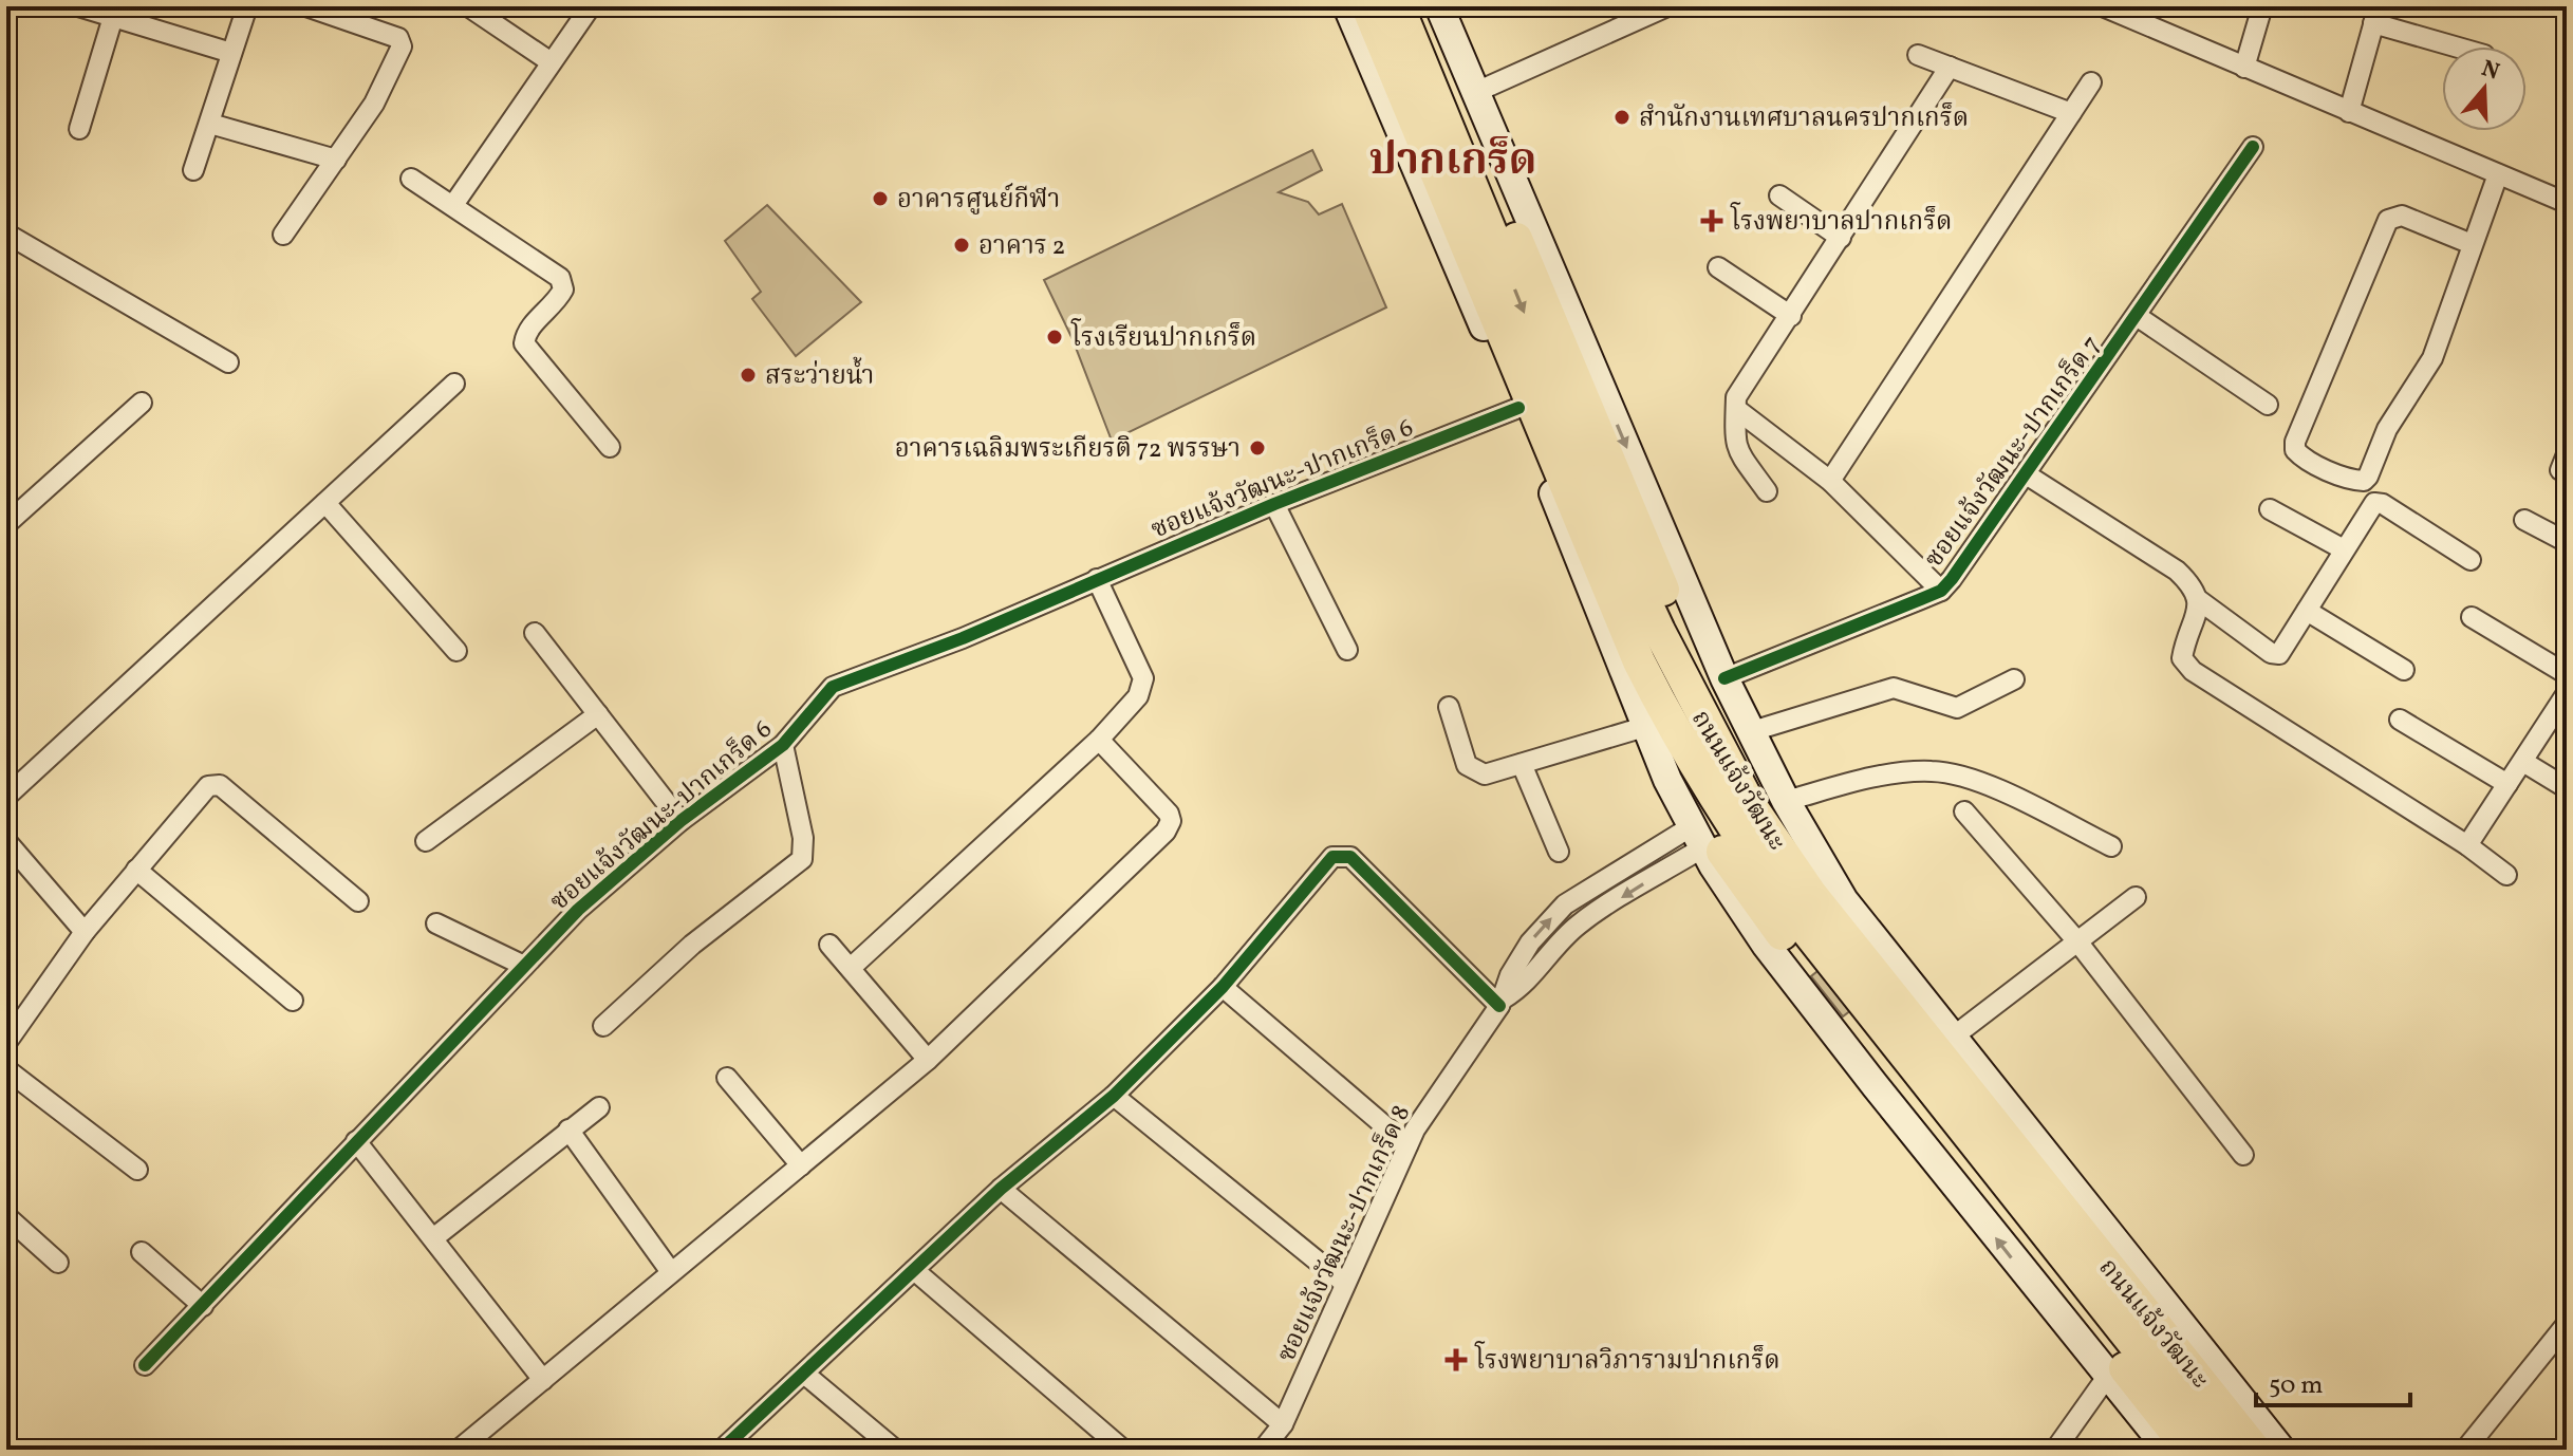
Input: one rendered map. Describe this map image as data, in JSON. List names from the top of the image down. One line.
{"streets":{"main road":["ถนนแจ้งวัฒนะ"],"street":["ซอยแจ้งวัฒนะ-ปากเกร็ด 7","ซอยแจ้งวัฒนะ-ปากเกร็ด 6","ซอยแจ้งวัฒนะ-ปากเกร็ด 8"]},"crossings":[["ซอยแจ้งวัฒนะ-ปากเกร็ด 7","ถนนแจ้งวัฒนะ"]],"districts":["ปากเกร็ด"],"places":{"other":["สำนักงานเทศบาลนครปากเกร็ด","อาคารศูนย์กีฬา","อาคาร 2","โรงเรียนปากเกร็ด","สระว่ายน้ำ","อาคารเฉลิมพระเกียรติ 72 พรรษา"],"health":["โรงพยาบาลปากเกร็ด","โรงพยาบาลวิภารามปากเกร็ด"]},"scale_bar":"50 m","north":"top"}
